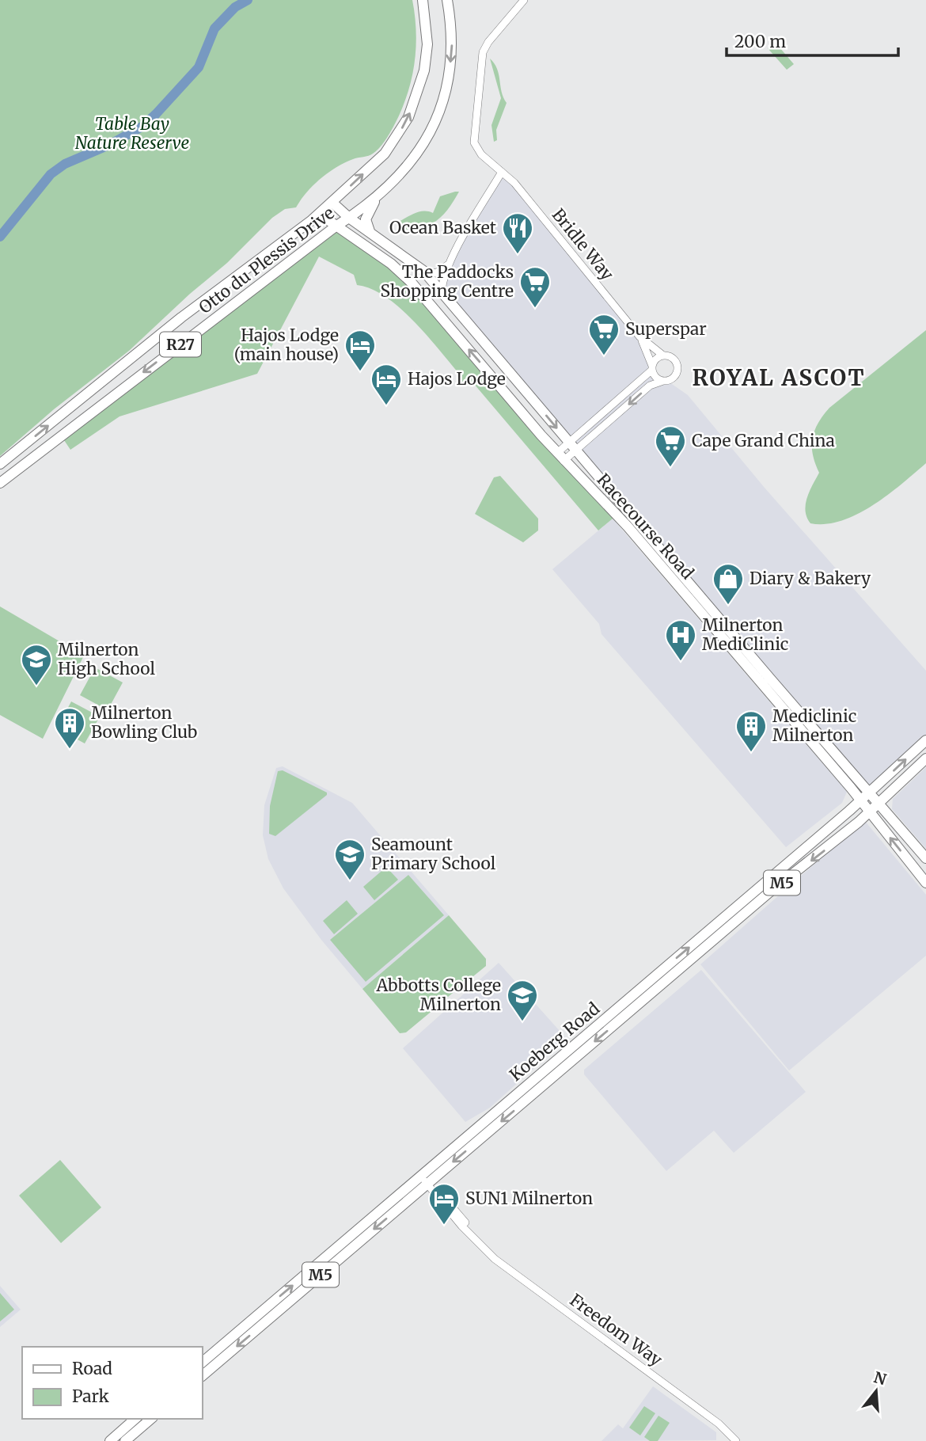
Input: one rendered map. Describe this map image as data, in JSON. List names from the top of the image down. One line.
{"streets":{"main road":["Otto du Plessis Drive","R27","Racecourse Road","M5","Koeberg Road"],"street":["Bridle Way","Freedom Way"]},"crossings":[["Otto du Plessis Drive","Racecourse Road"],["Racecourse Road","Koeberg Road"],["Koeberg Road","Freedom Way"]],"districts":["ROYAL ASCOT"],"parks":["Table Bay Nature Reserve"],"places":{"restaurant":["Ocean Basket"],"supermarket":["The Paddocks Shopping Centre","Superspar","Cape Grand China"],"hotel":["Hajos Lodge (main house)","Hajos Lodge","SUN1 Milnerton"],"shop":["Diary & Bakery"],"hospital":["Milnerton MediClinic"],"school or university":["Milnerton High School","Seamount Primary School","Abbotts College Milnerton"],"building":["Milnerton Bowling Club","Mediclinic Milnerton"]},"legend":["Road","Park"],"scale_bar":"200 m","north":"top"}
